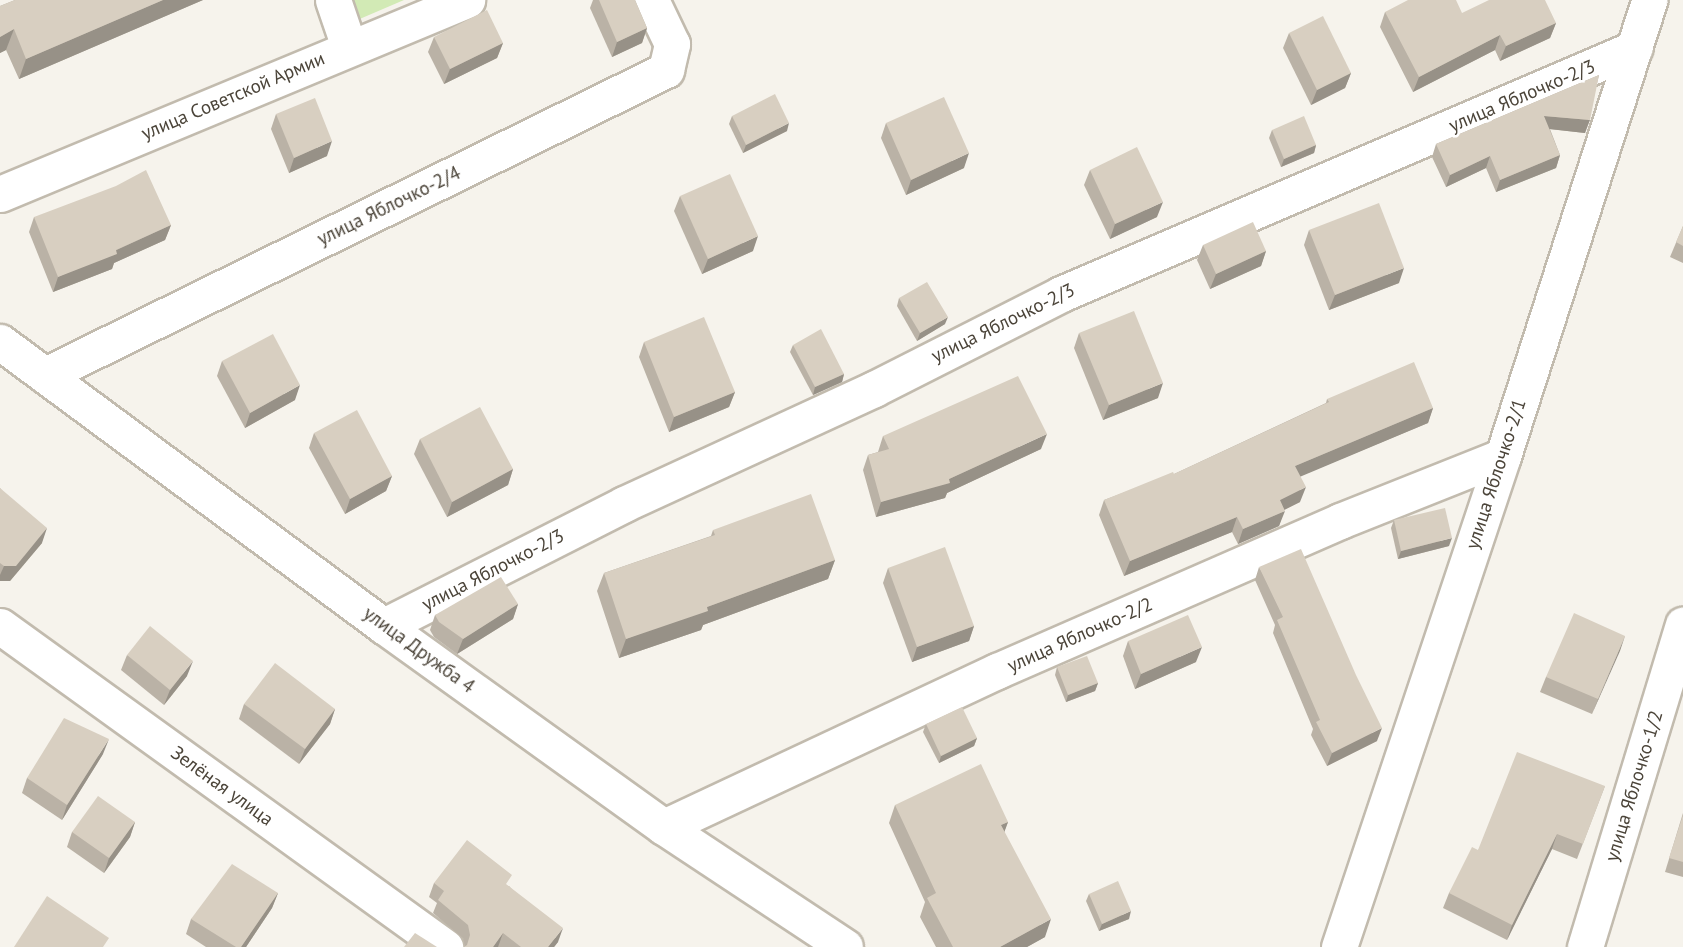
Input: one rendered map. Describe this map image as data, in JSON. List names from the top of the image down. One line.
{"streets":{"street":["улица Советской Армии","улица Яблочко-2/3","улица Яблочко-2/4","улица Яблочко-2/1","улица Яблочко-2/2","улица Дружба 4","Зелёная улица","улица Яблочко-1/2"]},"crossings":[["улица Яблочко-2/3","улица Яблочко-2/1"],["улица Яблочко-2/3","улица Дружба 4"],["улица Яблочко-2/4","улица Дружба 4"],["улица Яблочко-2/1","улица Яблочко-2/2"],["улица Яблочко-2/2","улица Дружба 4"]]}
